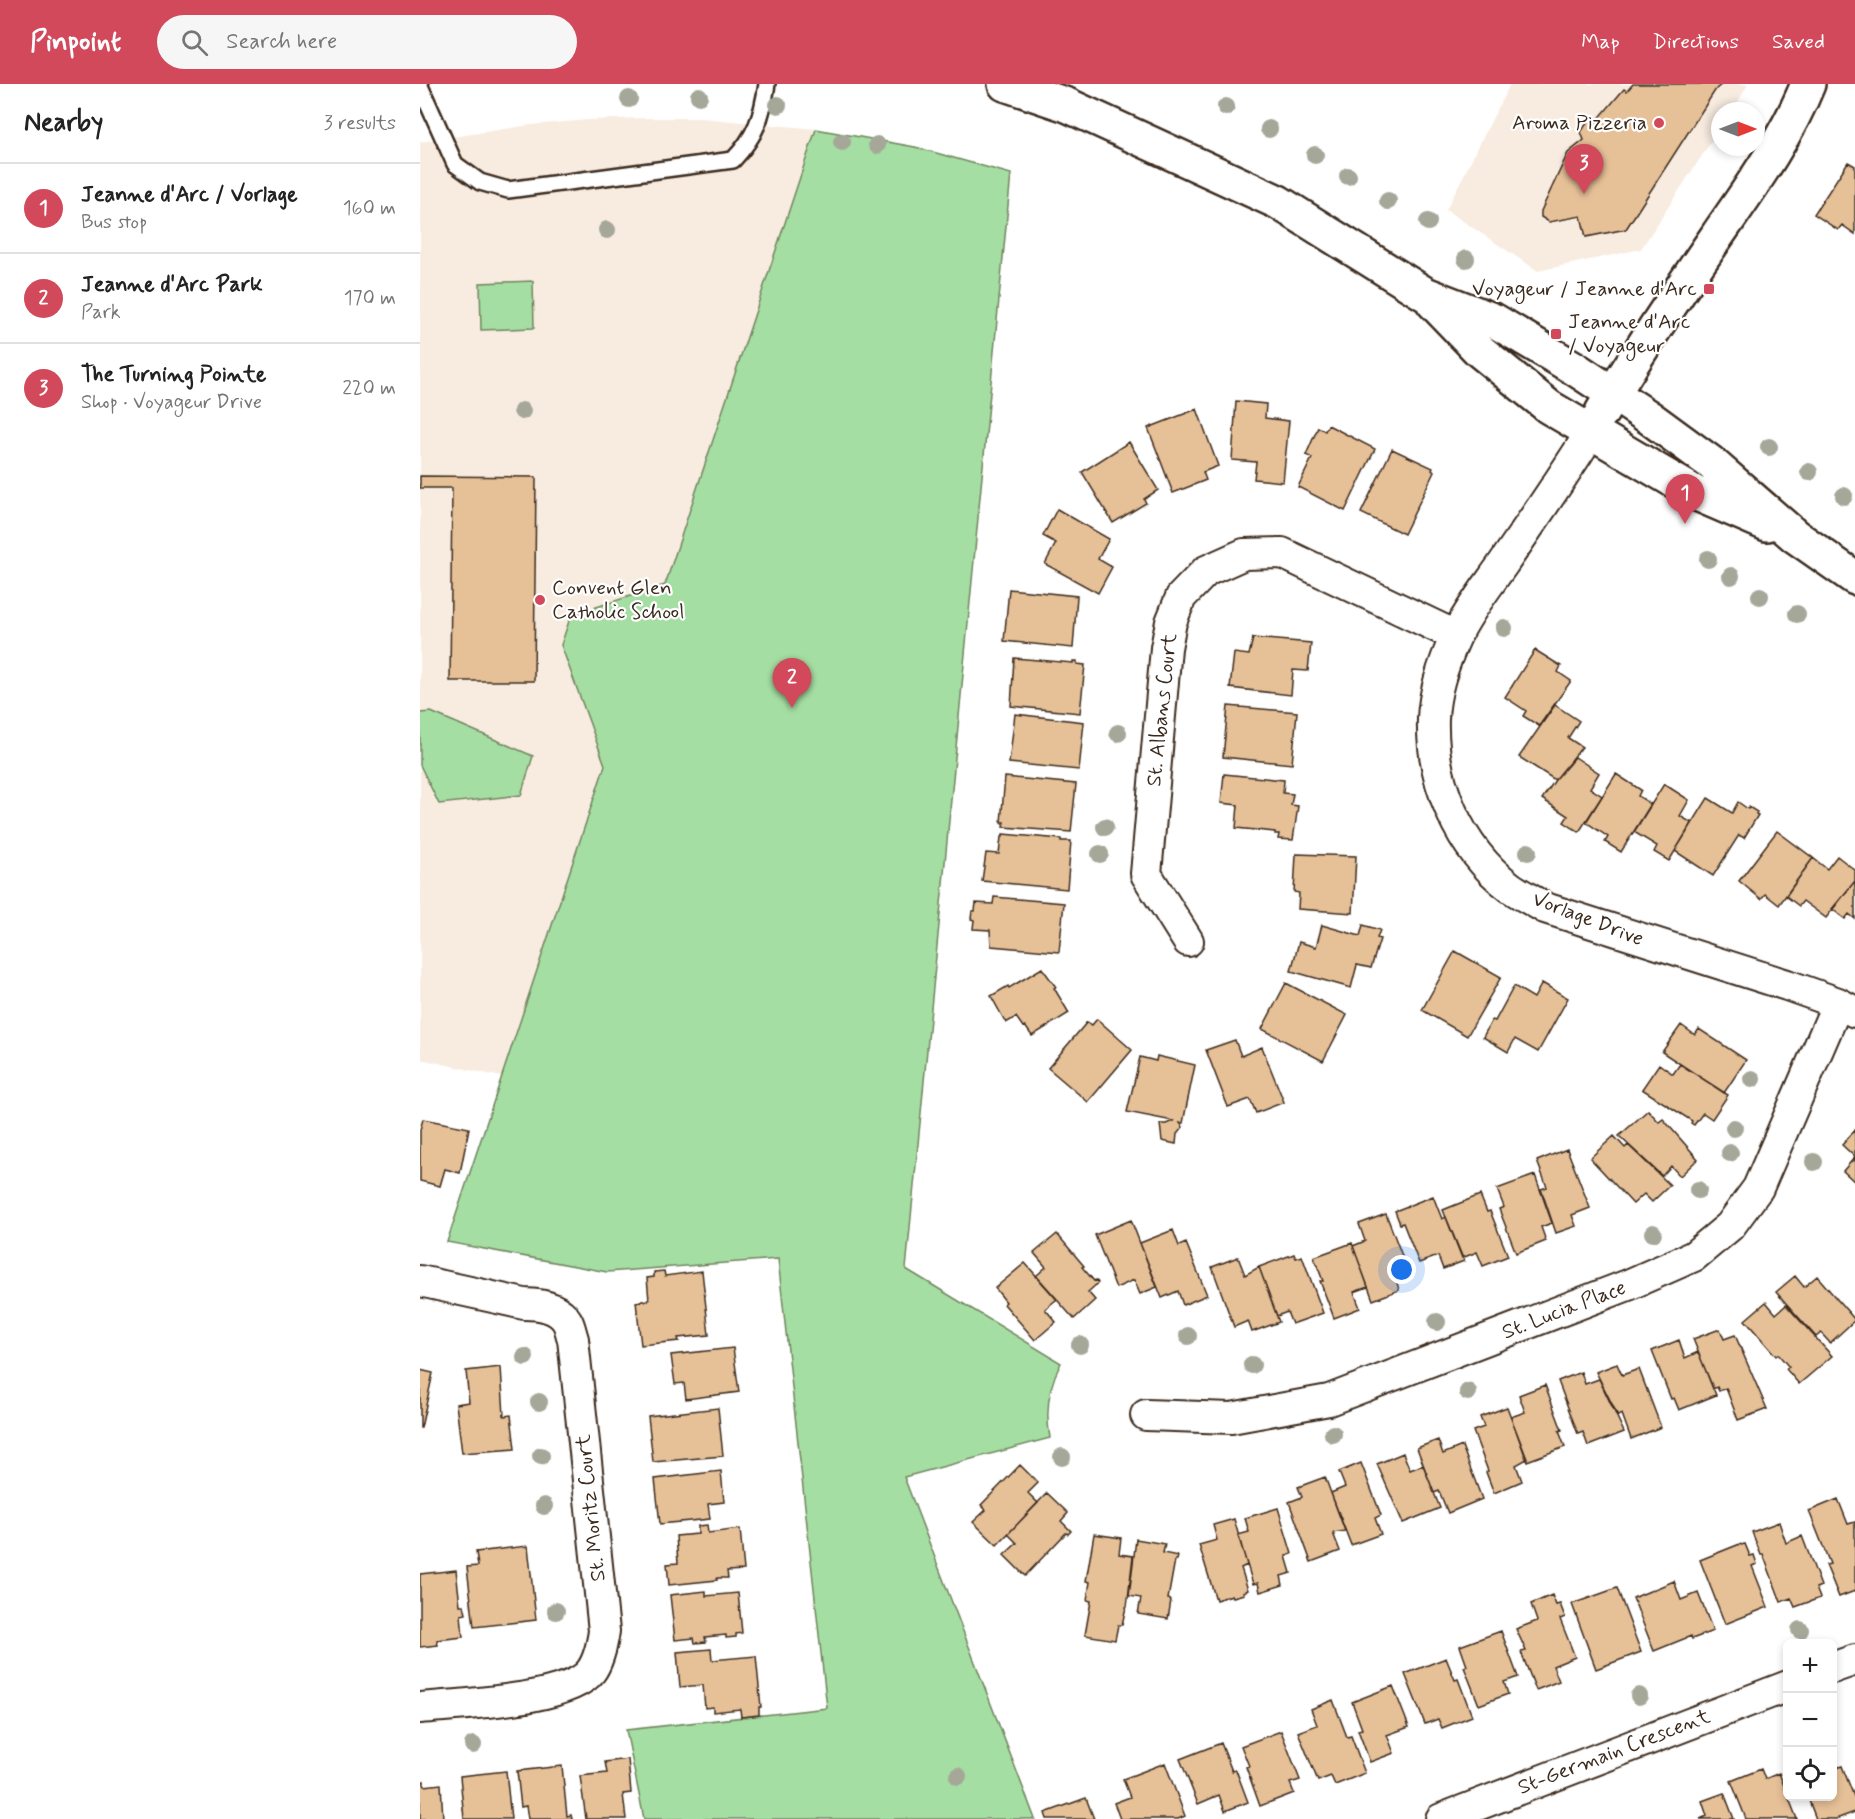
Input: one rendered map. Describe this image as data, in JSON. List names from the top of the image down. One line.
{"streets":{"street":["St. Albans Court","Vorlage Drive","St. Lucia Place","St. Moritz Court","St-Germain Crescent"]},"crossings":[["St. Albans Court","Vorlage Drive"],["Vorlage Drive","St. Lucia Place"]],"places":{"other":["Aroma Pizzeria","Convent Glen Catholic School"],"transit":["Voyageur / Jeanne d'Arc","Jeanne d'Arc / Voyageur"]},"north":"right","page":{"header":"Pinpoint","search":"Search here","nav":["Map","Directions","Saved"],"heading":["Nearby","3 results"],"pins":["3","1","2"],"list":[{"mark":"1","name":"Jeanne d'Arc / Vorlage","note":"Bus stop","value":"160 m"},{"mark":"2","name":"Jeanne d'Arc Park","note":"Park","value":"170 m"},{"mark":"3","name":"The Turning Pointe","note":"Shop · Voyageur Drive","value":"220 m"}],"map_buttons":["+","−"]}}
